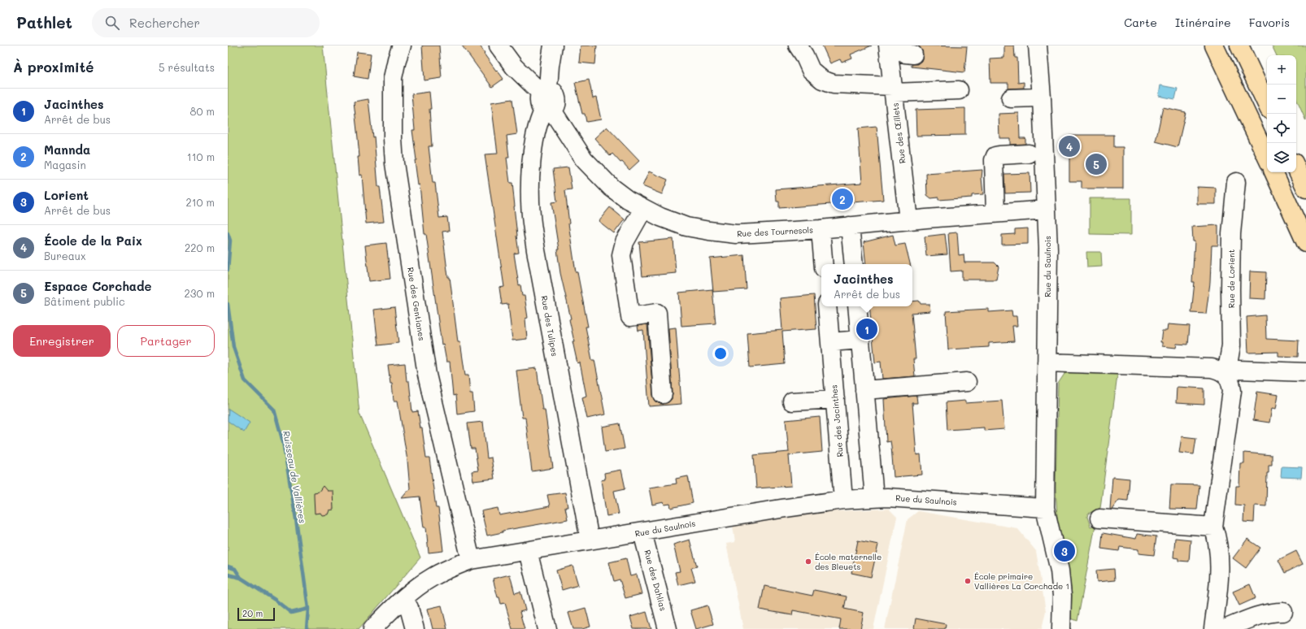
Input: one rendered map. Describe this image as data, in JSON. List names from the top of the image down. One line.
{"streets":{"street":["Rue des Œillets","Rue des Tournesols","Rue du Saulnois","Rue de Lorient","Rue des Gentianes","Rue des Tulipes","Rue des Jacinthes","Rue des Dahlias"]},"crossings":[["Rue des Œillets","Rue des Tournesols"],["Rue des Tournesols","Rue du Saulnois"],["Rue des Tournesols","Rue des Tulipes"],["Rue du Saulnois","Rue des Gentianes"],["Rue du Saulnois","Rue des Tulipes"],["Rue du Saulnois","Rue des Jacinthes"],["Rue du Saulnois","Rue des Dahlias"]],"water":["Ruisseau de Vallières"],"places":["École maternelle des Bleuets","École primaire Vallières La Corchade 1"],"scale_bar":"20 m","page":{"header":"Pathlet","search":"Rechercher","nav":["Carte","Itinéraire","Favoris"],"heading":["À proximité","5 résultats"],"map_buttons":["+","−"],"list":[{"mark":"1","name":"Jacinthes","note":"Arrêt de bus","value":"80 m"},{"mark":"2","name":"Mannda","note":"Magasin","value":"110 m"},{"mark":"3","name":"Lorient","note":"Arrêt de bus","value":"210 m"},{"mark":"4","name":"École de la Paix","note":"Bureaux","value":"220 m"},{"mark":"5","name":"Espace Corchade","note":"Bâtiment public","value":"230 m"}],"pins":["4","5","2","1","3"],"popup":["Jacinthes","Arrêt de bus"],"buttons":["Enregistrer","Partager"],"scale":"20 m"}}
